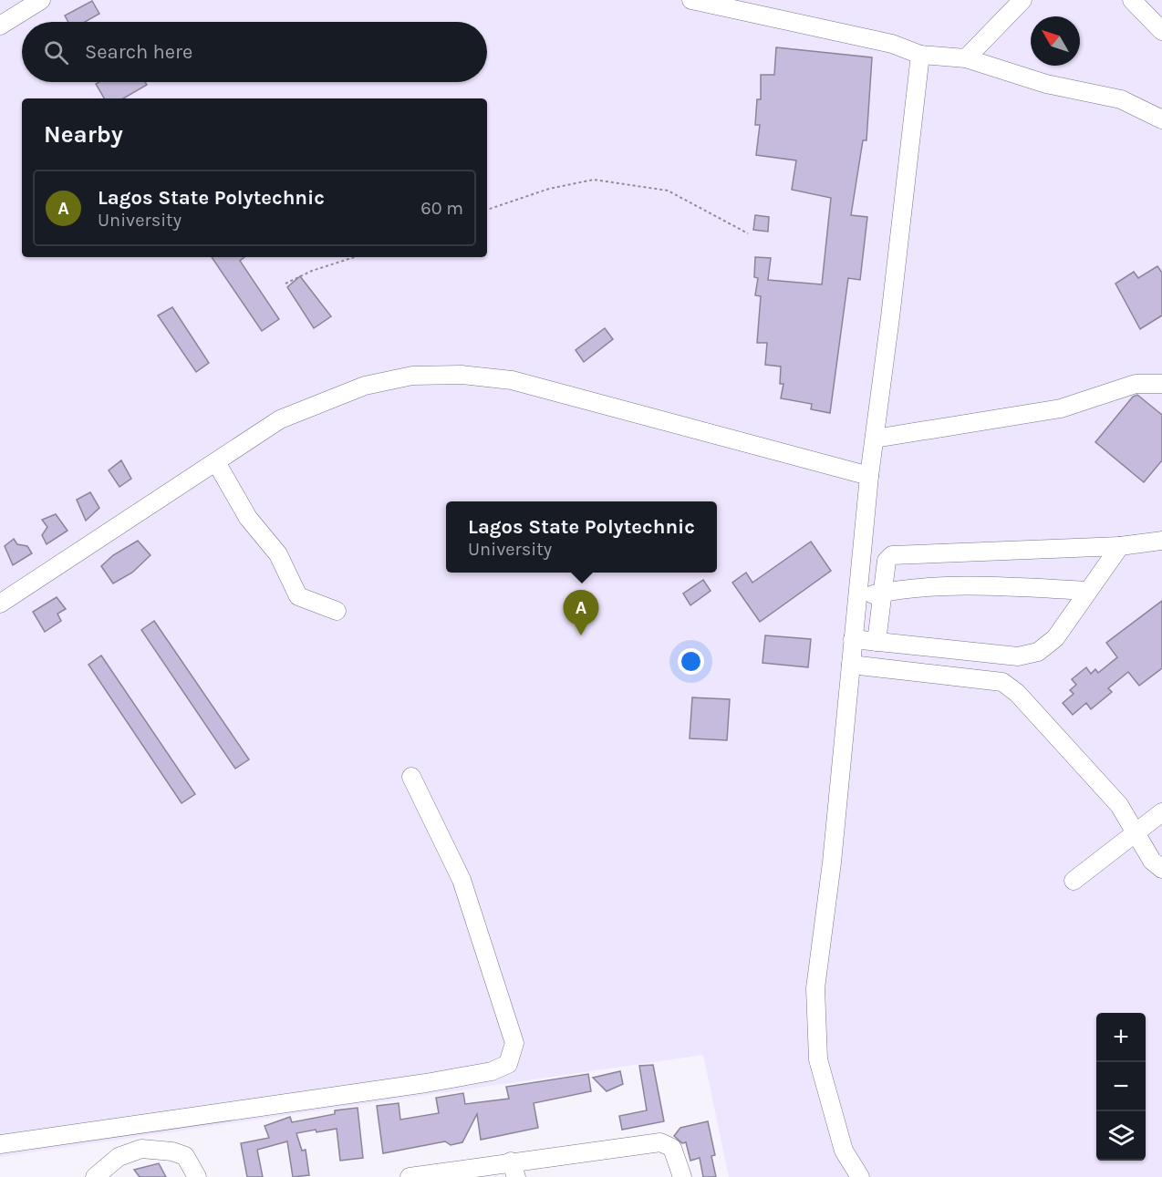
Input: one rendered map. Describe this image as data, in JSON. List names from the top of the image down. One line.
{"north":"top left","page":{"search":"Search here","heading":"Nearby","list":[{"mark":"A","name":"Lagos State Polytechnic","note":"University","value":"60 m"}],"popup":["Lagos State Polytechnic","University"],"pins":"A","map_buttons":["+","−"]}}
